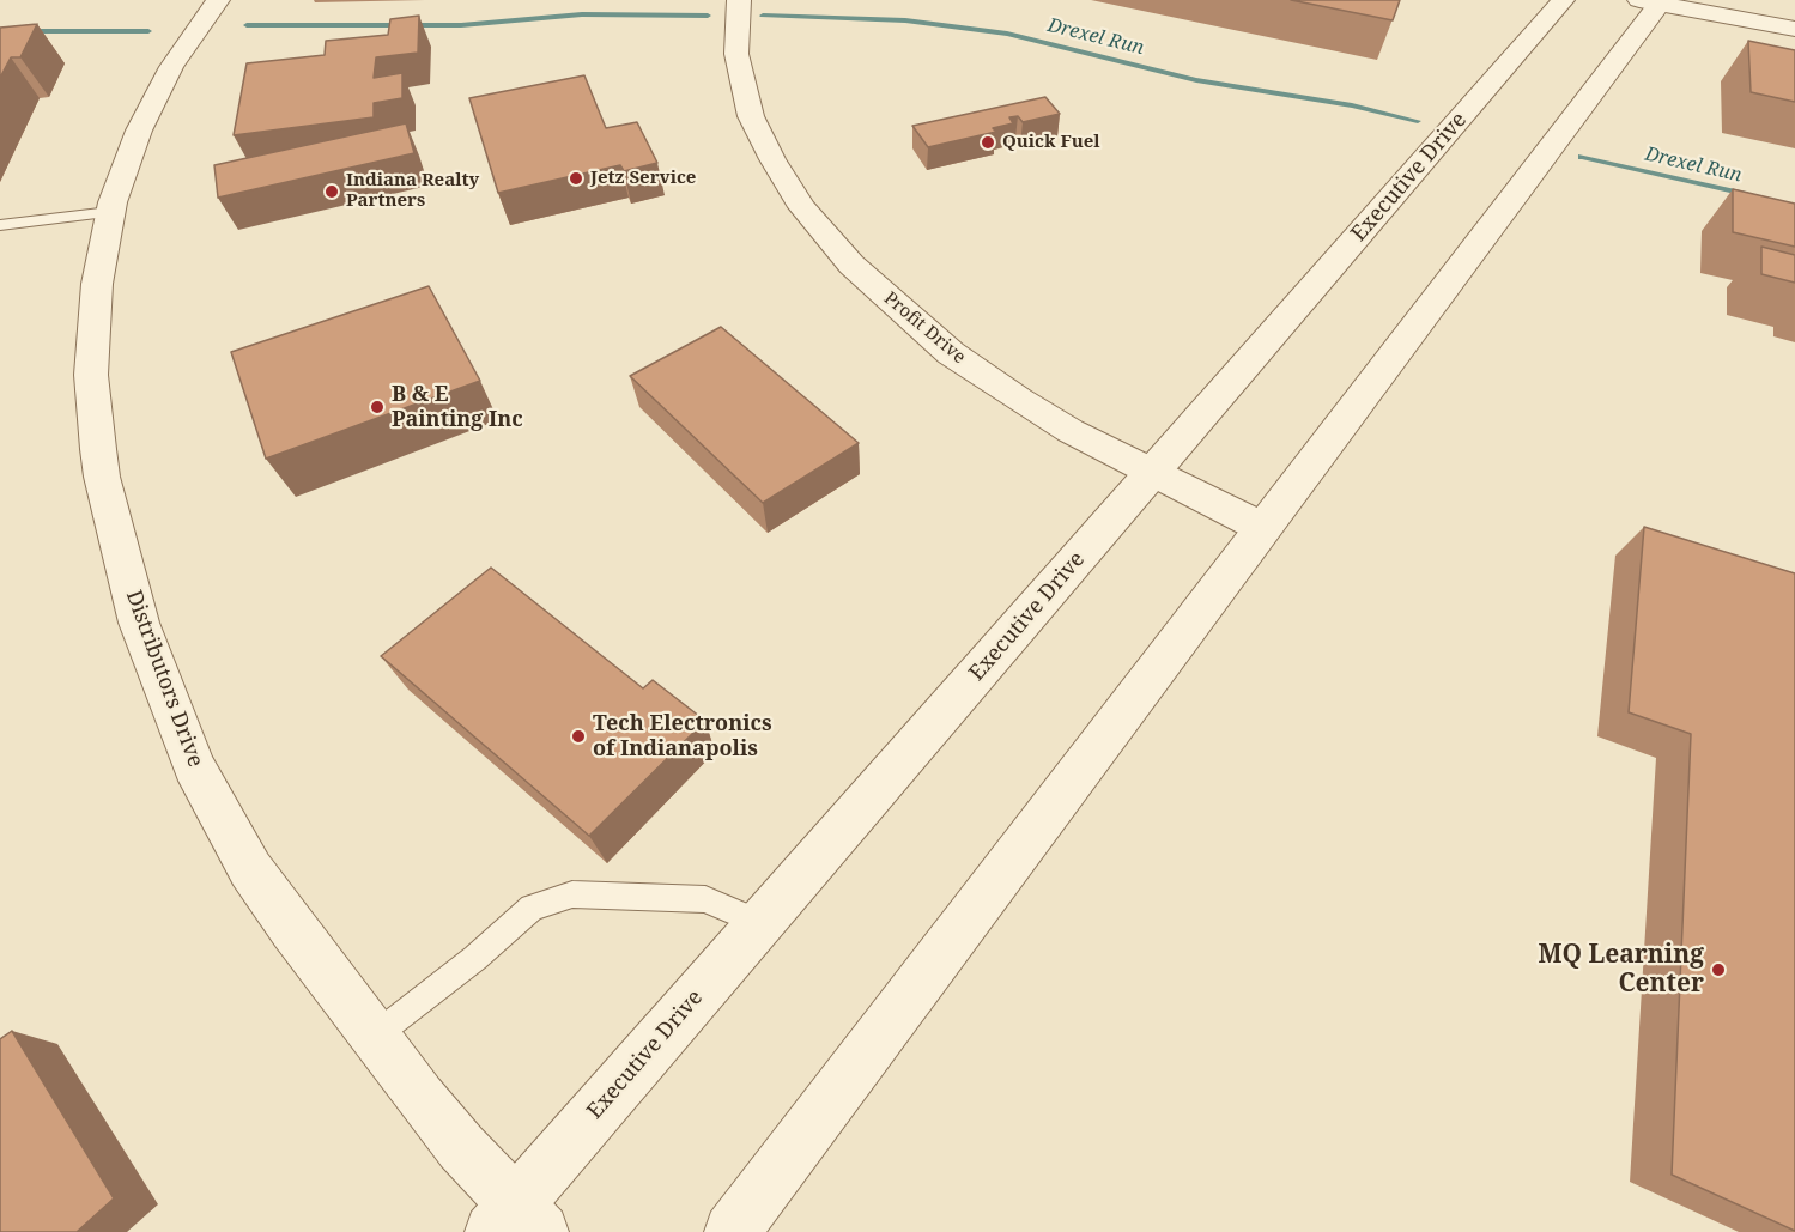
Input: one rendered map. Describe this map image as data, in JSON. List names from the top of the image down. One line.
{"streets":{"street":["Executive Drive","Profit Drive","Distributors Drive"]},"crossings":[["Executive Drive","Profit Drive"],["Executive Drive","Distributors Drive"]],"water":["Drexel Run"],"places":["Quick Fuel","Jetz Service","Indiana Realty Partners","B & E Painting Inc","Tech Electronics of Indianapolis","MQ Learning Center"]}
